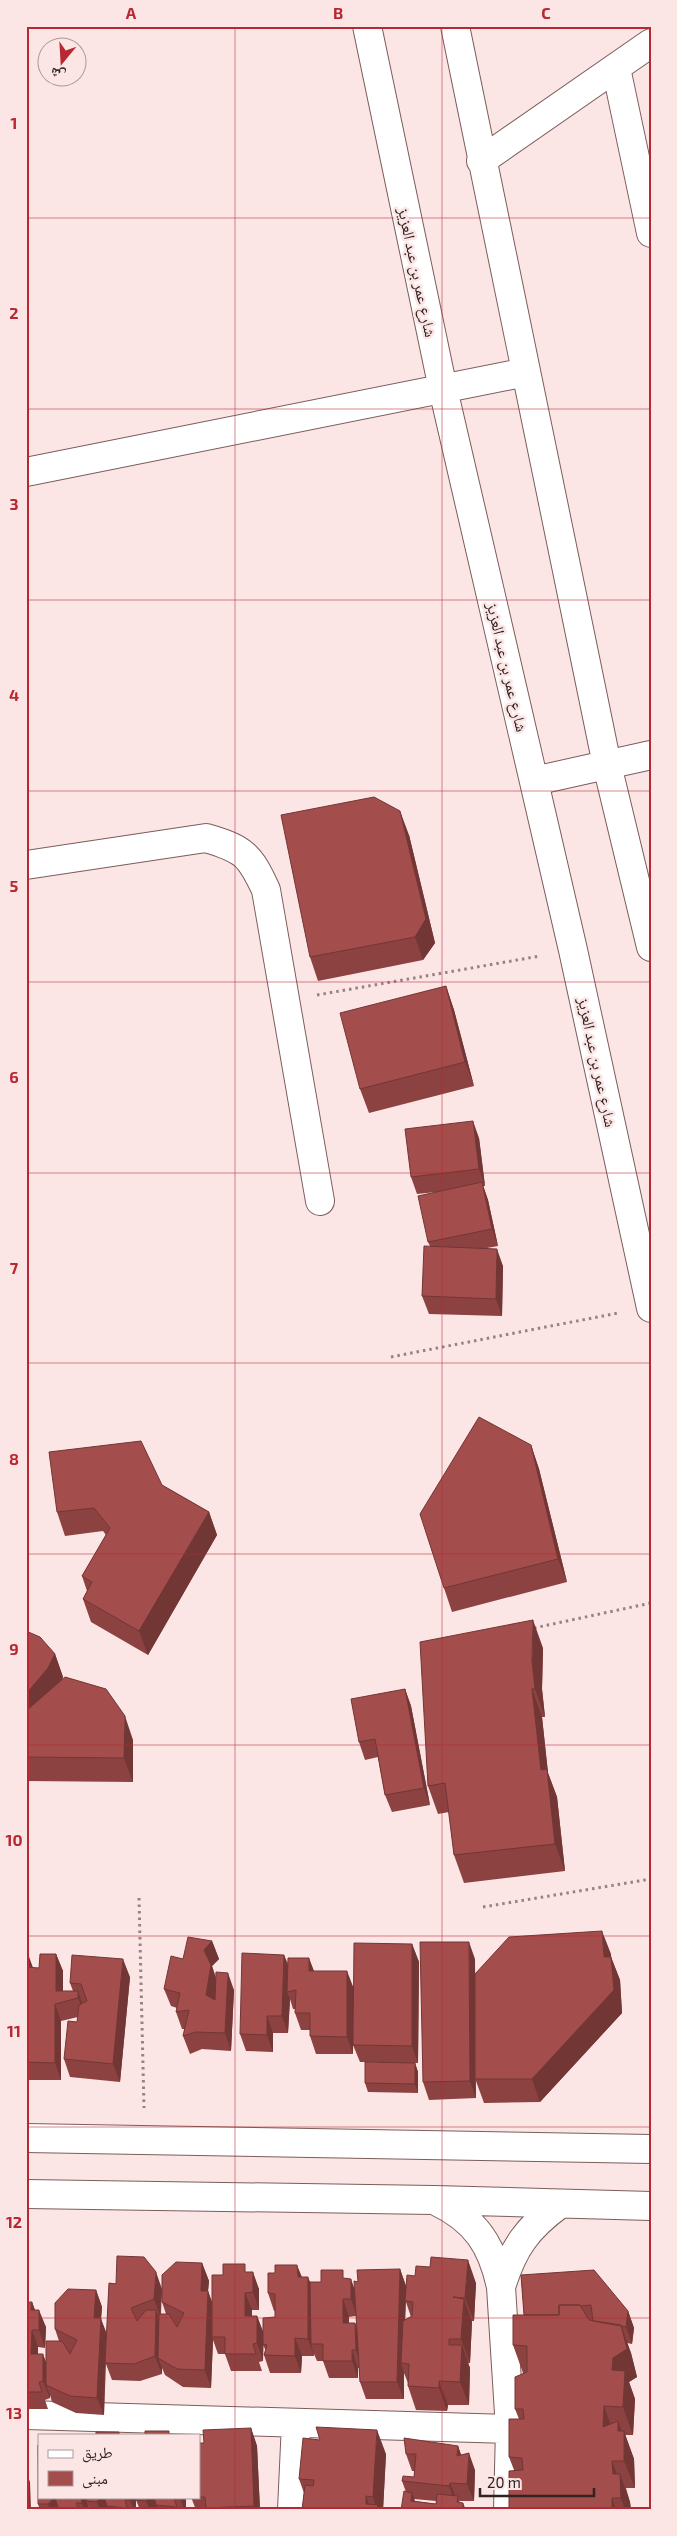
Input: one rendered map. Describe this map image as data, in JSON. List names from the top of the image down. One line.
{"streets":{"street":["شارع عمر بن عبد العزيز"]},"legend":["طريق","مبنى"],"scale_bar":"20 m","north":"bottom","grid":{"columns":["A","B","C"],"rows":["1","2","3","4","5","6","7","8","9","10","11","12","13"]}}
